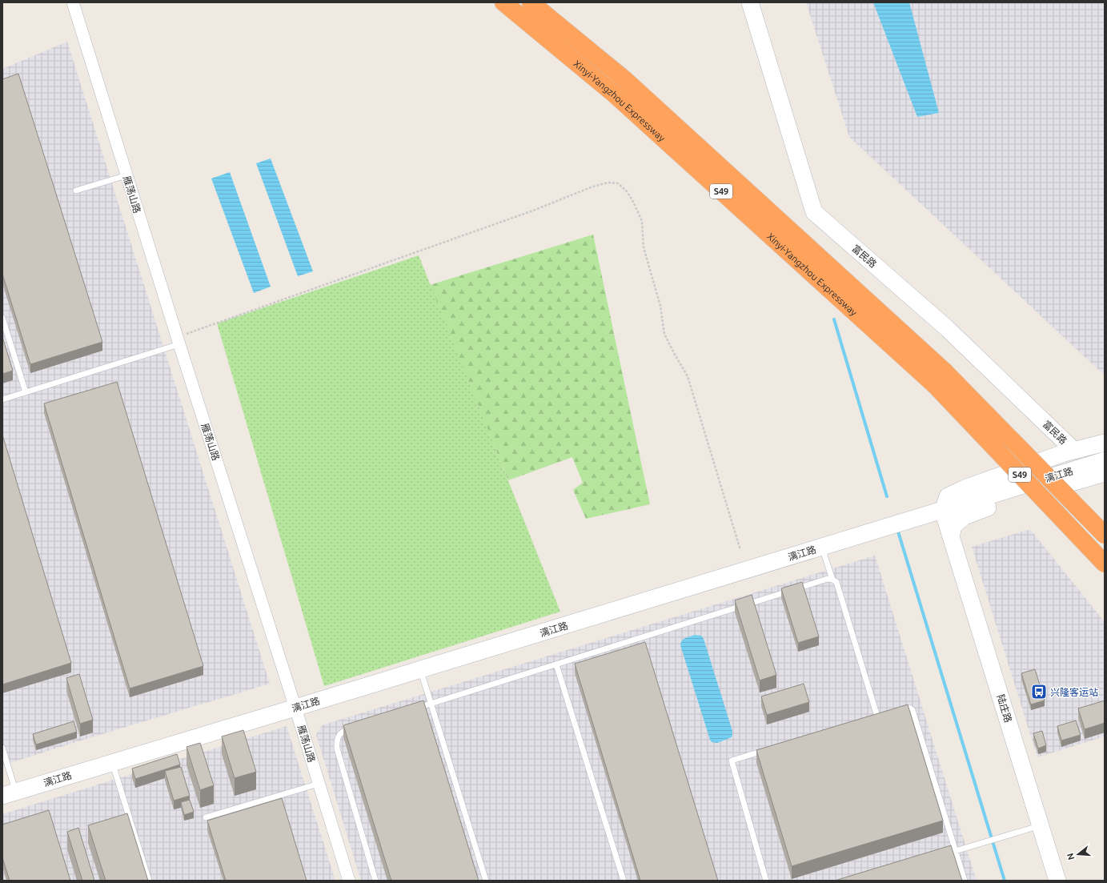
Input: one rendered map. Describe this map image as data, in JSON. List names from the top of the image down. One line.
{"streets":{"highway":["Xinyi-Yangzhou Expressway","S49"],"street":["雁荡山路","富民路","漓江路","陆庄路"]},"crossings":[["雁荡山路","漓江路"],["漓江路","陆庄路"]],"places":{"bus stop":["兴隆客运站"]},"north":"left"}
